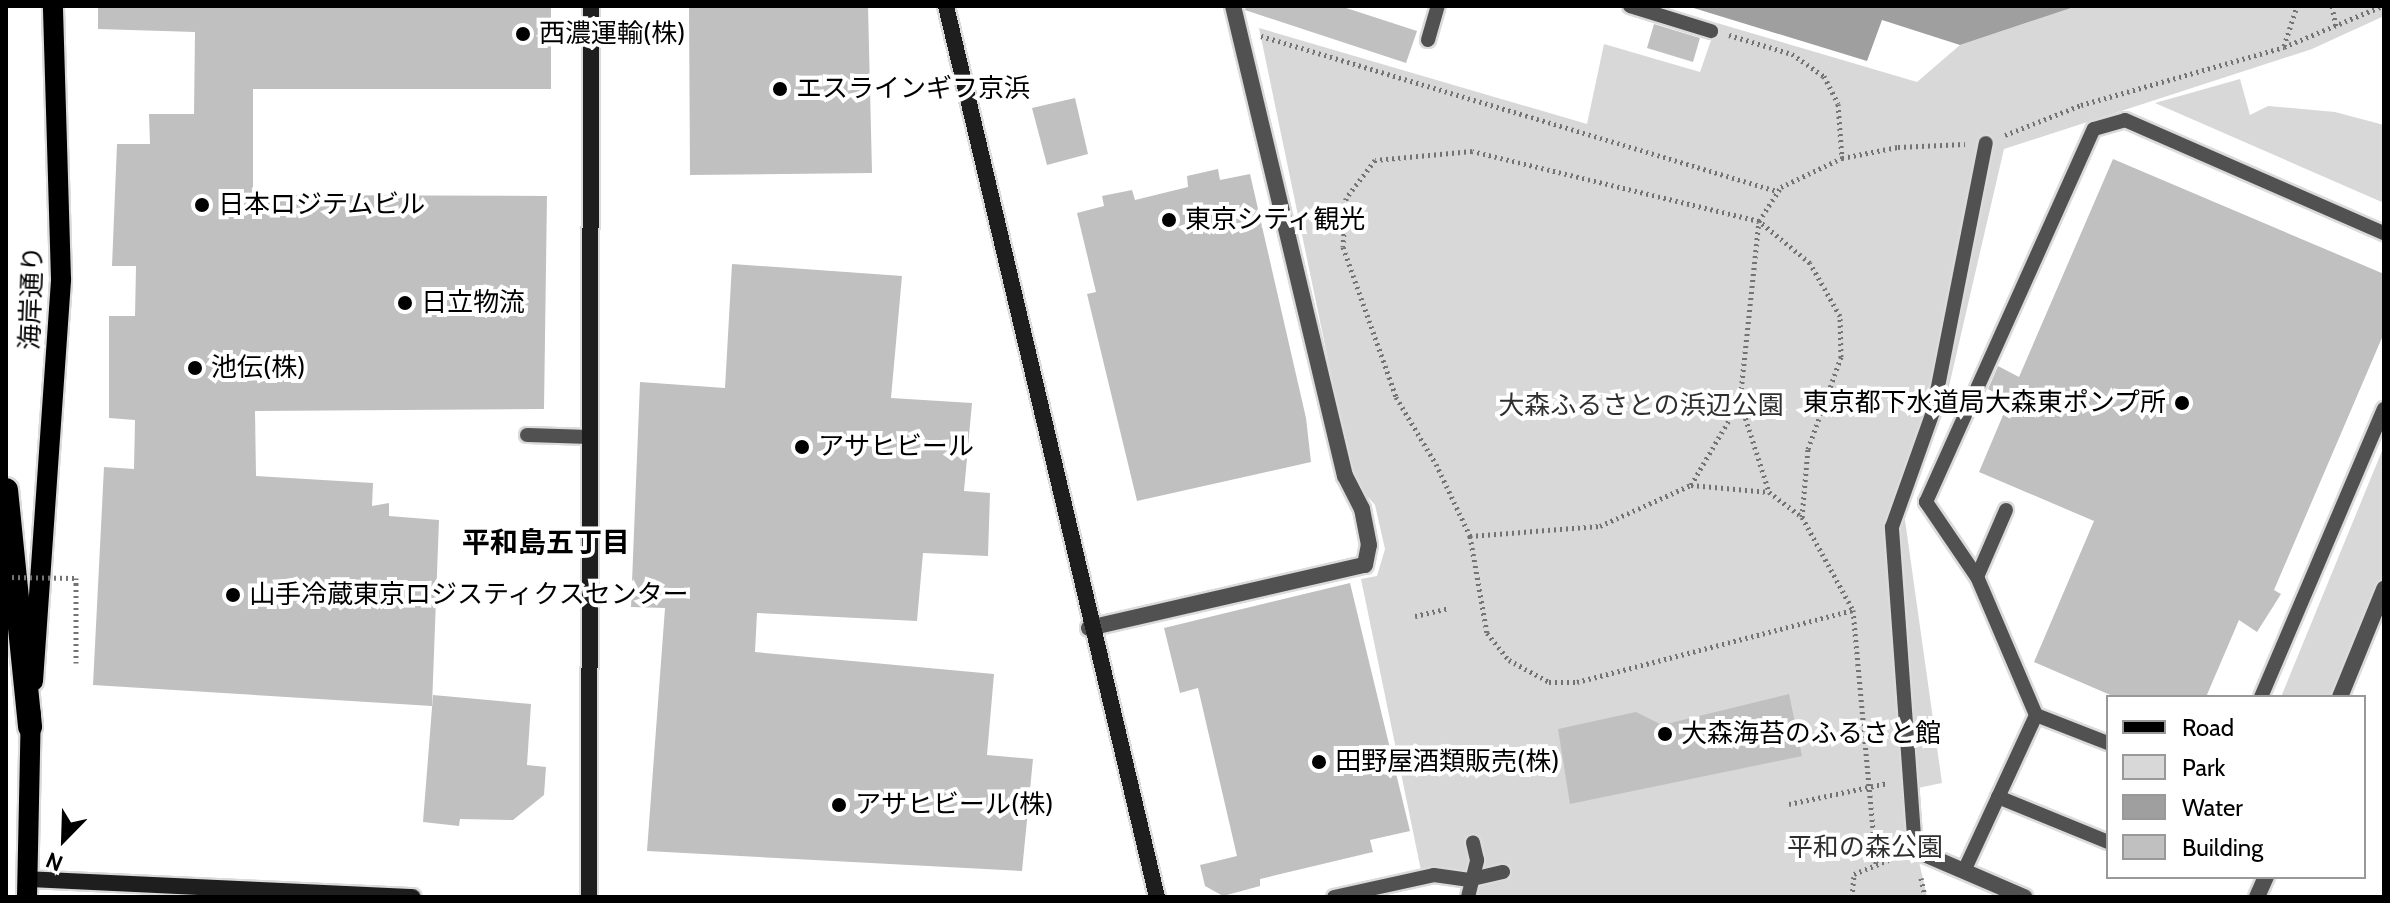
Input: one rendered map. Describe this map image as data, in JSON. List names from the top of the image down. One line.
{"streets":{"main road":["海岸通り"]},"districts":["平和島五丁目"],"parks":["大森ふるさとの浜辺公園","平和の森公園"],"places":["西濃運輸(株)","エスラインギフ京浜","日本ロジテムビル","東京シティ観光","日立物流","池伝(株)","東京都下水道局大森東ポンプ所","アサヒビール","山手冷蔵東京ロジスティクスセンター","大森海苔のふるさと館","田野屋酒類販売(株)","アサヒビール(株)"],"legend":["Road","Park","Water","Building"],"north":"bottom left"}
